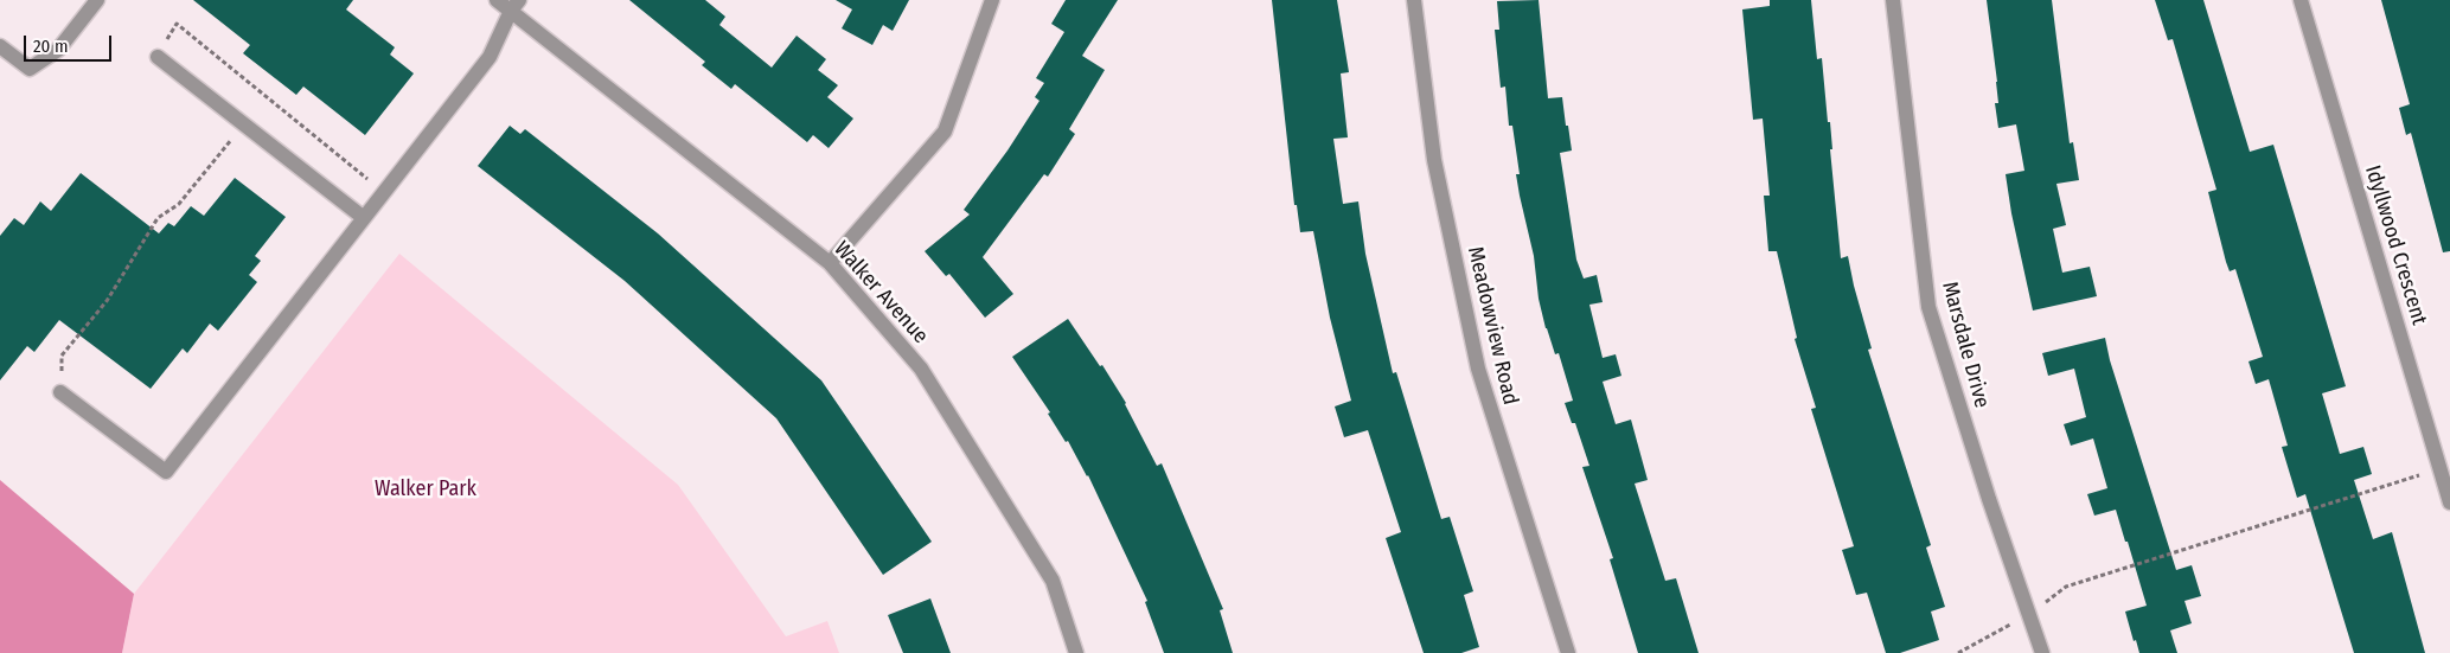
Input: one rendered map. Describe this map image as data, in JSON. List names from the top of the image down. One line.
{"streets":{"street":["Idyllwood Crescent","Walker Avenue","Meadowview Road","Marsdale Drive"]},"parks":["Walker Park"],"scale_bar":"20 m"}
